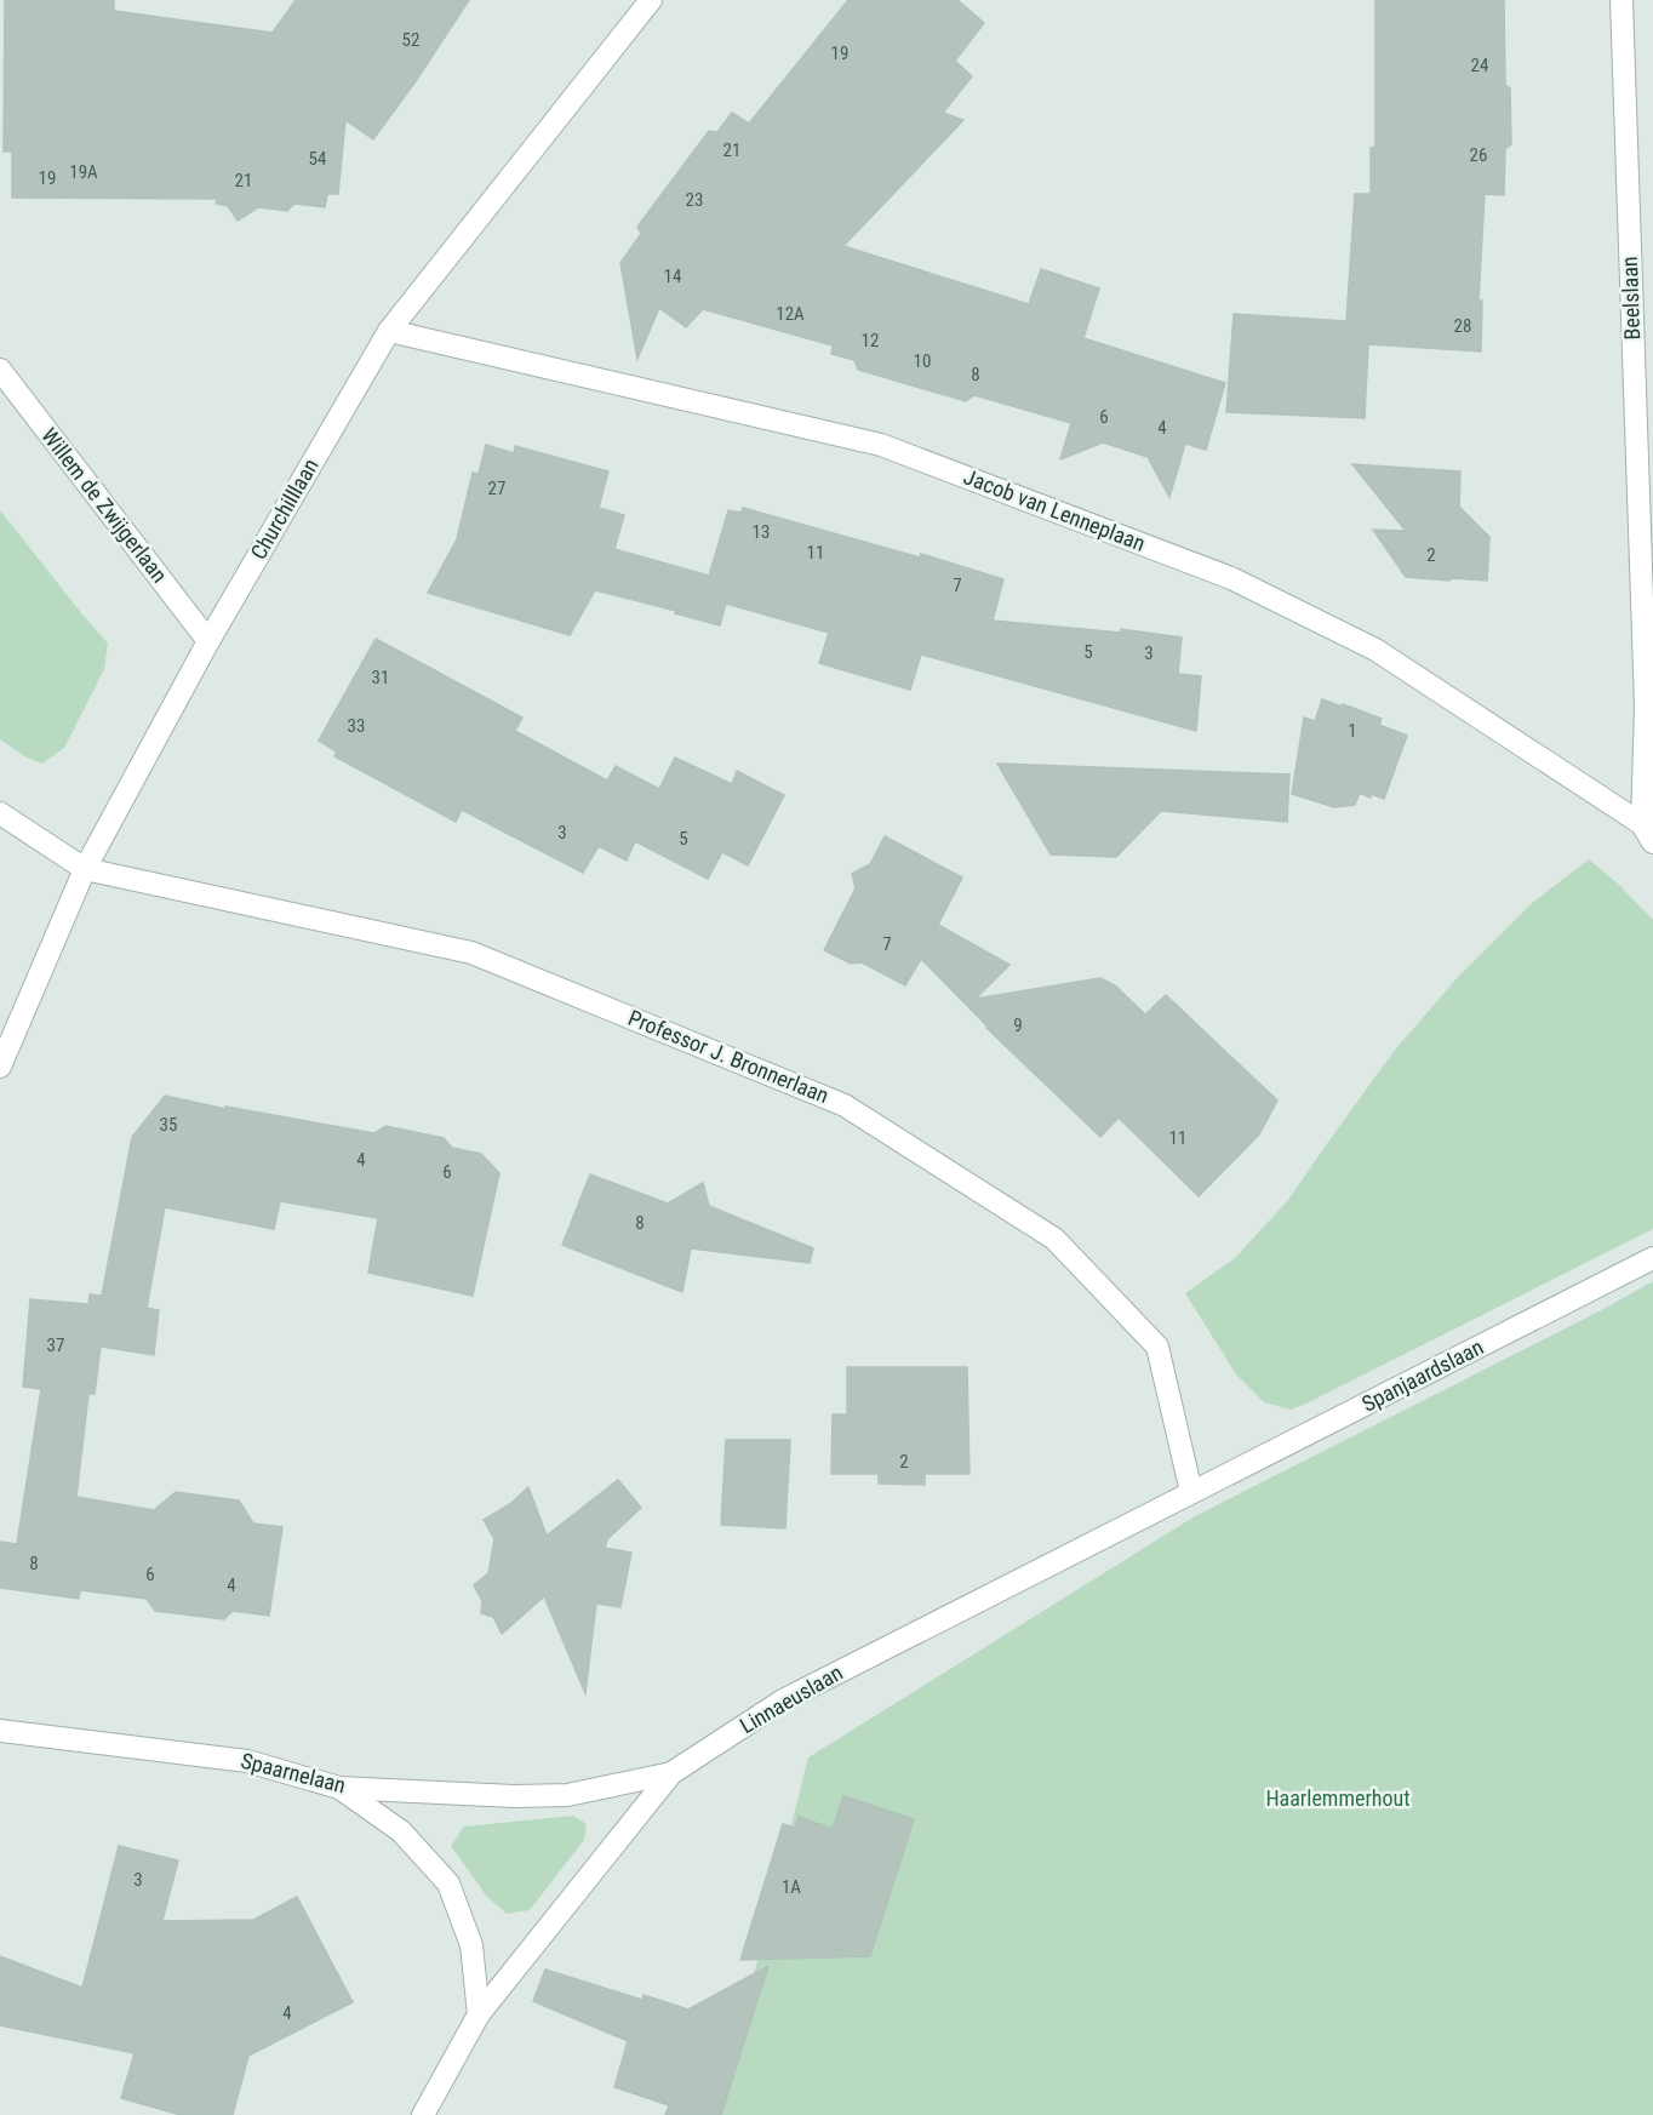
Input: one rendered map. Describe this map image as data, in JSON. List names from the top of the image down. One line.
{"streets":{"street":["Beelslaan","Willem de Zwijgerlaan","Churchilllaan","Jacob van Lenneplaan","Professor J. Bronnerlaan","Spanjaardslaan","Linnaeuslaan","Spaarnelaan"]},"crossings":[["Beelslaan","Jacob van Lenneplaan"],["Willem de Zwijgerlaan","Churchilllaan"],["Churchilllaan","Jacob van Lenneplaan"],["Churchilllaan","Professor J. Bronnerlaan"],["Professor J. Bronnerlaan","Spanjaardslaan"],["Professor J. Bronnerlaan","Linnaeuslaan"],["Spanjaardslaan","Linnaeuslaan"],["Linnaeuslaan","Spaarnelaan"]],"parks":["Haarlemmerhout"],"house_numbers":["52","19","24","21","26","54","19A","19","21","23","14","12A","28","12","10","8","6","4","27","13","11","2","7","5","3","31","33","1","3","5","7","9","35","11","4","6","8","37","2","8","6","4","3","1A","4"]}
